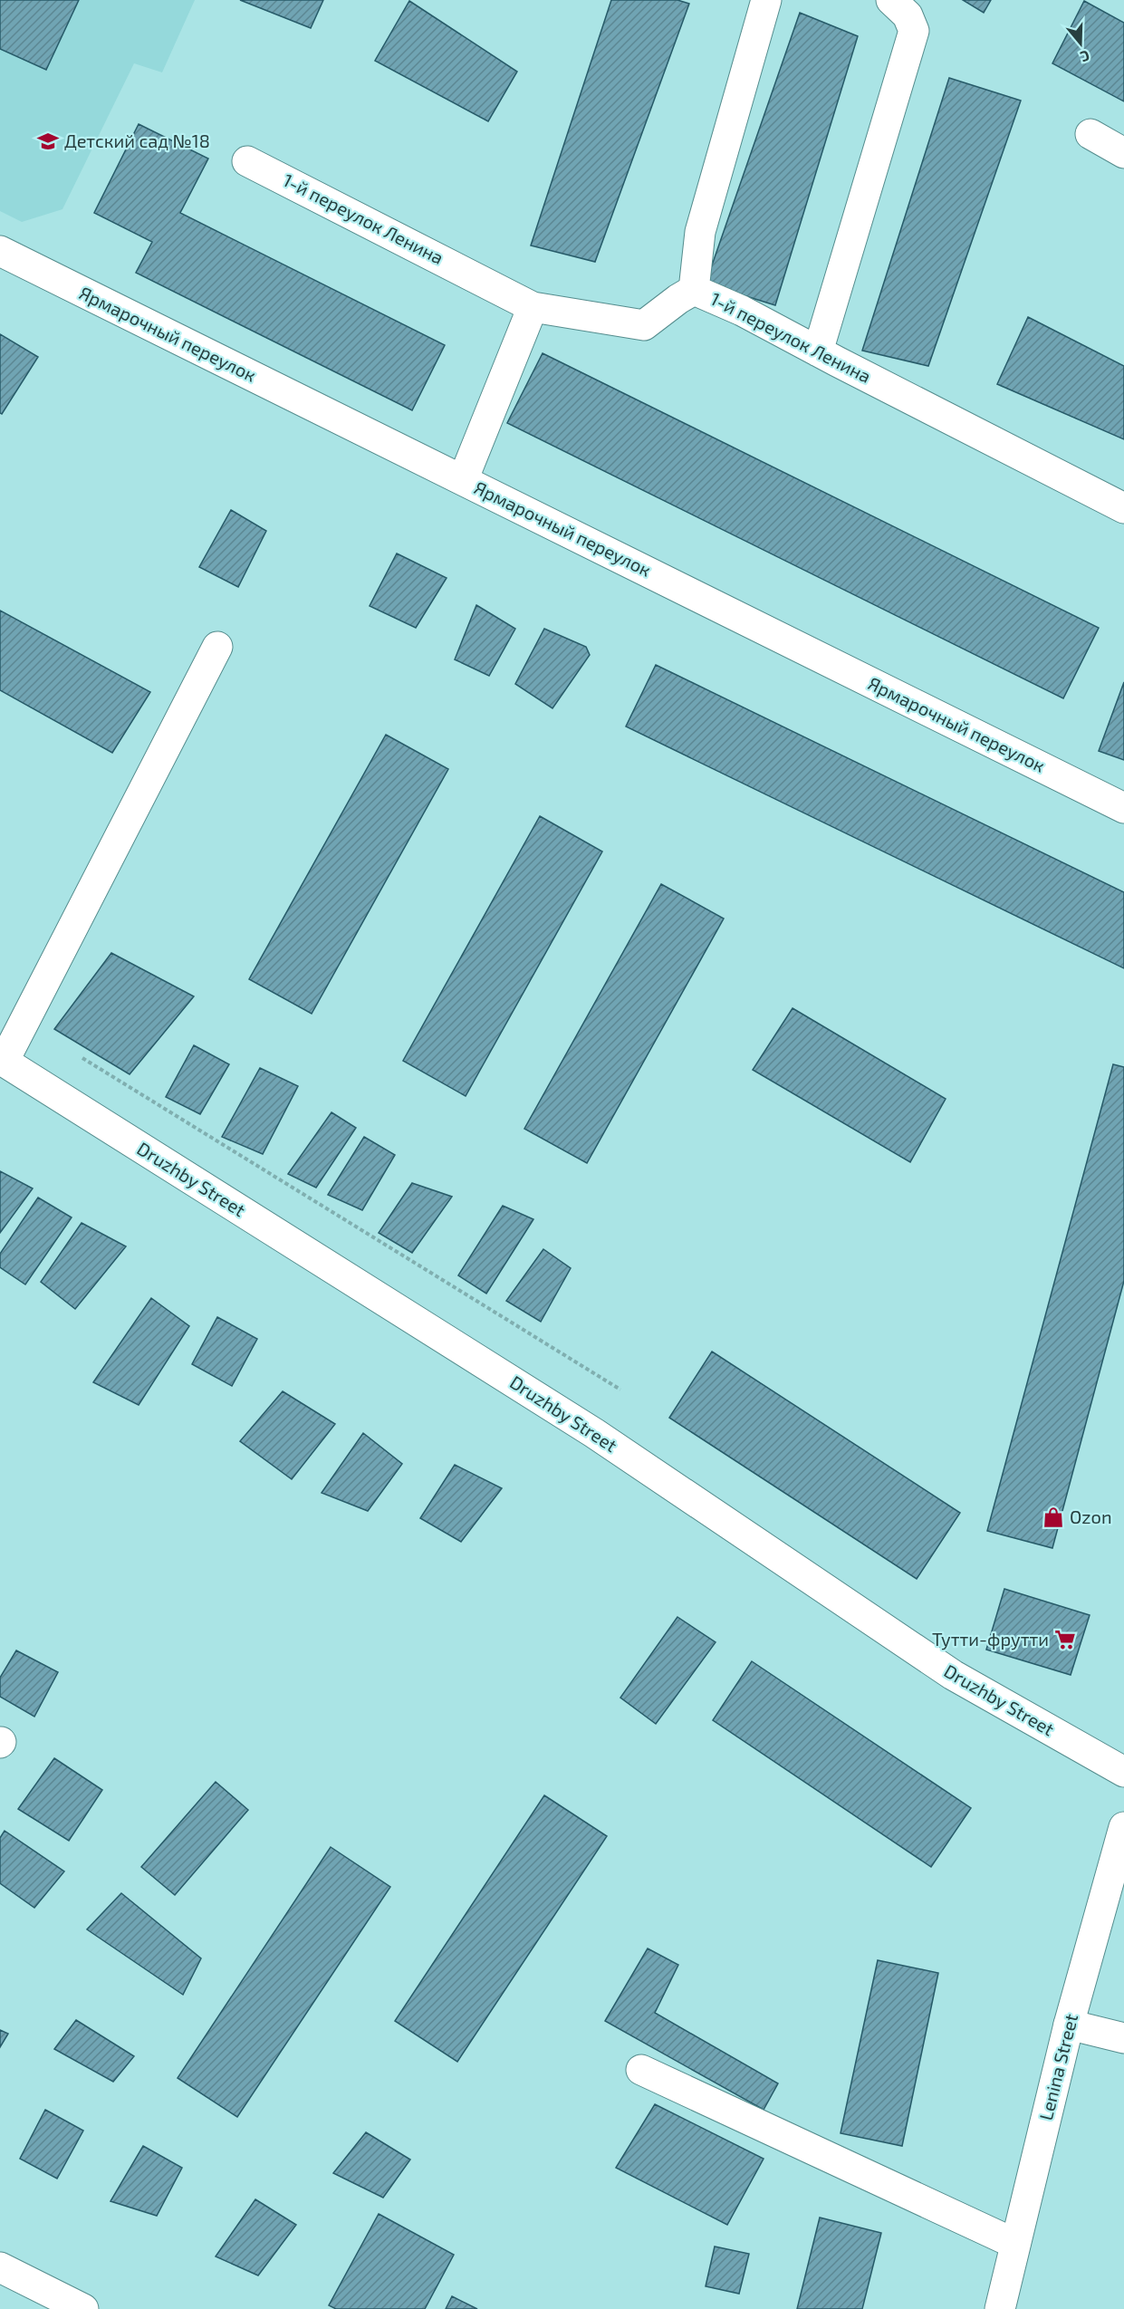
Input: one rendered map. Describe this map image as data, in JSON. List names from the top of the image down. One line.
{"streets":{"street":["1-й переулок Ленина","Ярмарочный переулок","Druzhby Street","Lenina Street"]},"places":{"school or university":["Детский сад №18"],"shop":["Ozon"],"supermarket":["Тутти-фрутти"]},"north":"bottom"}
